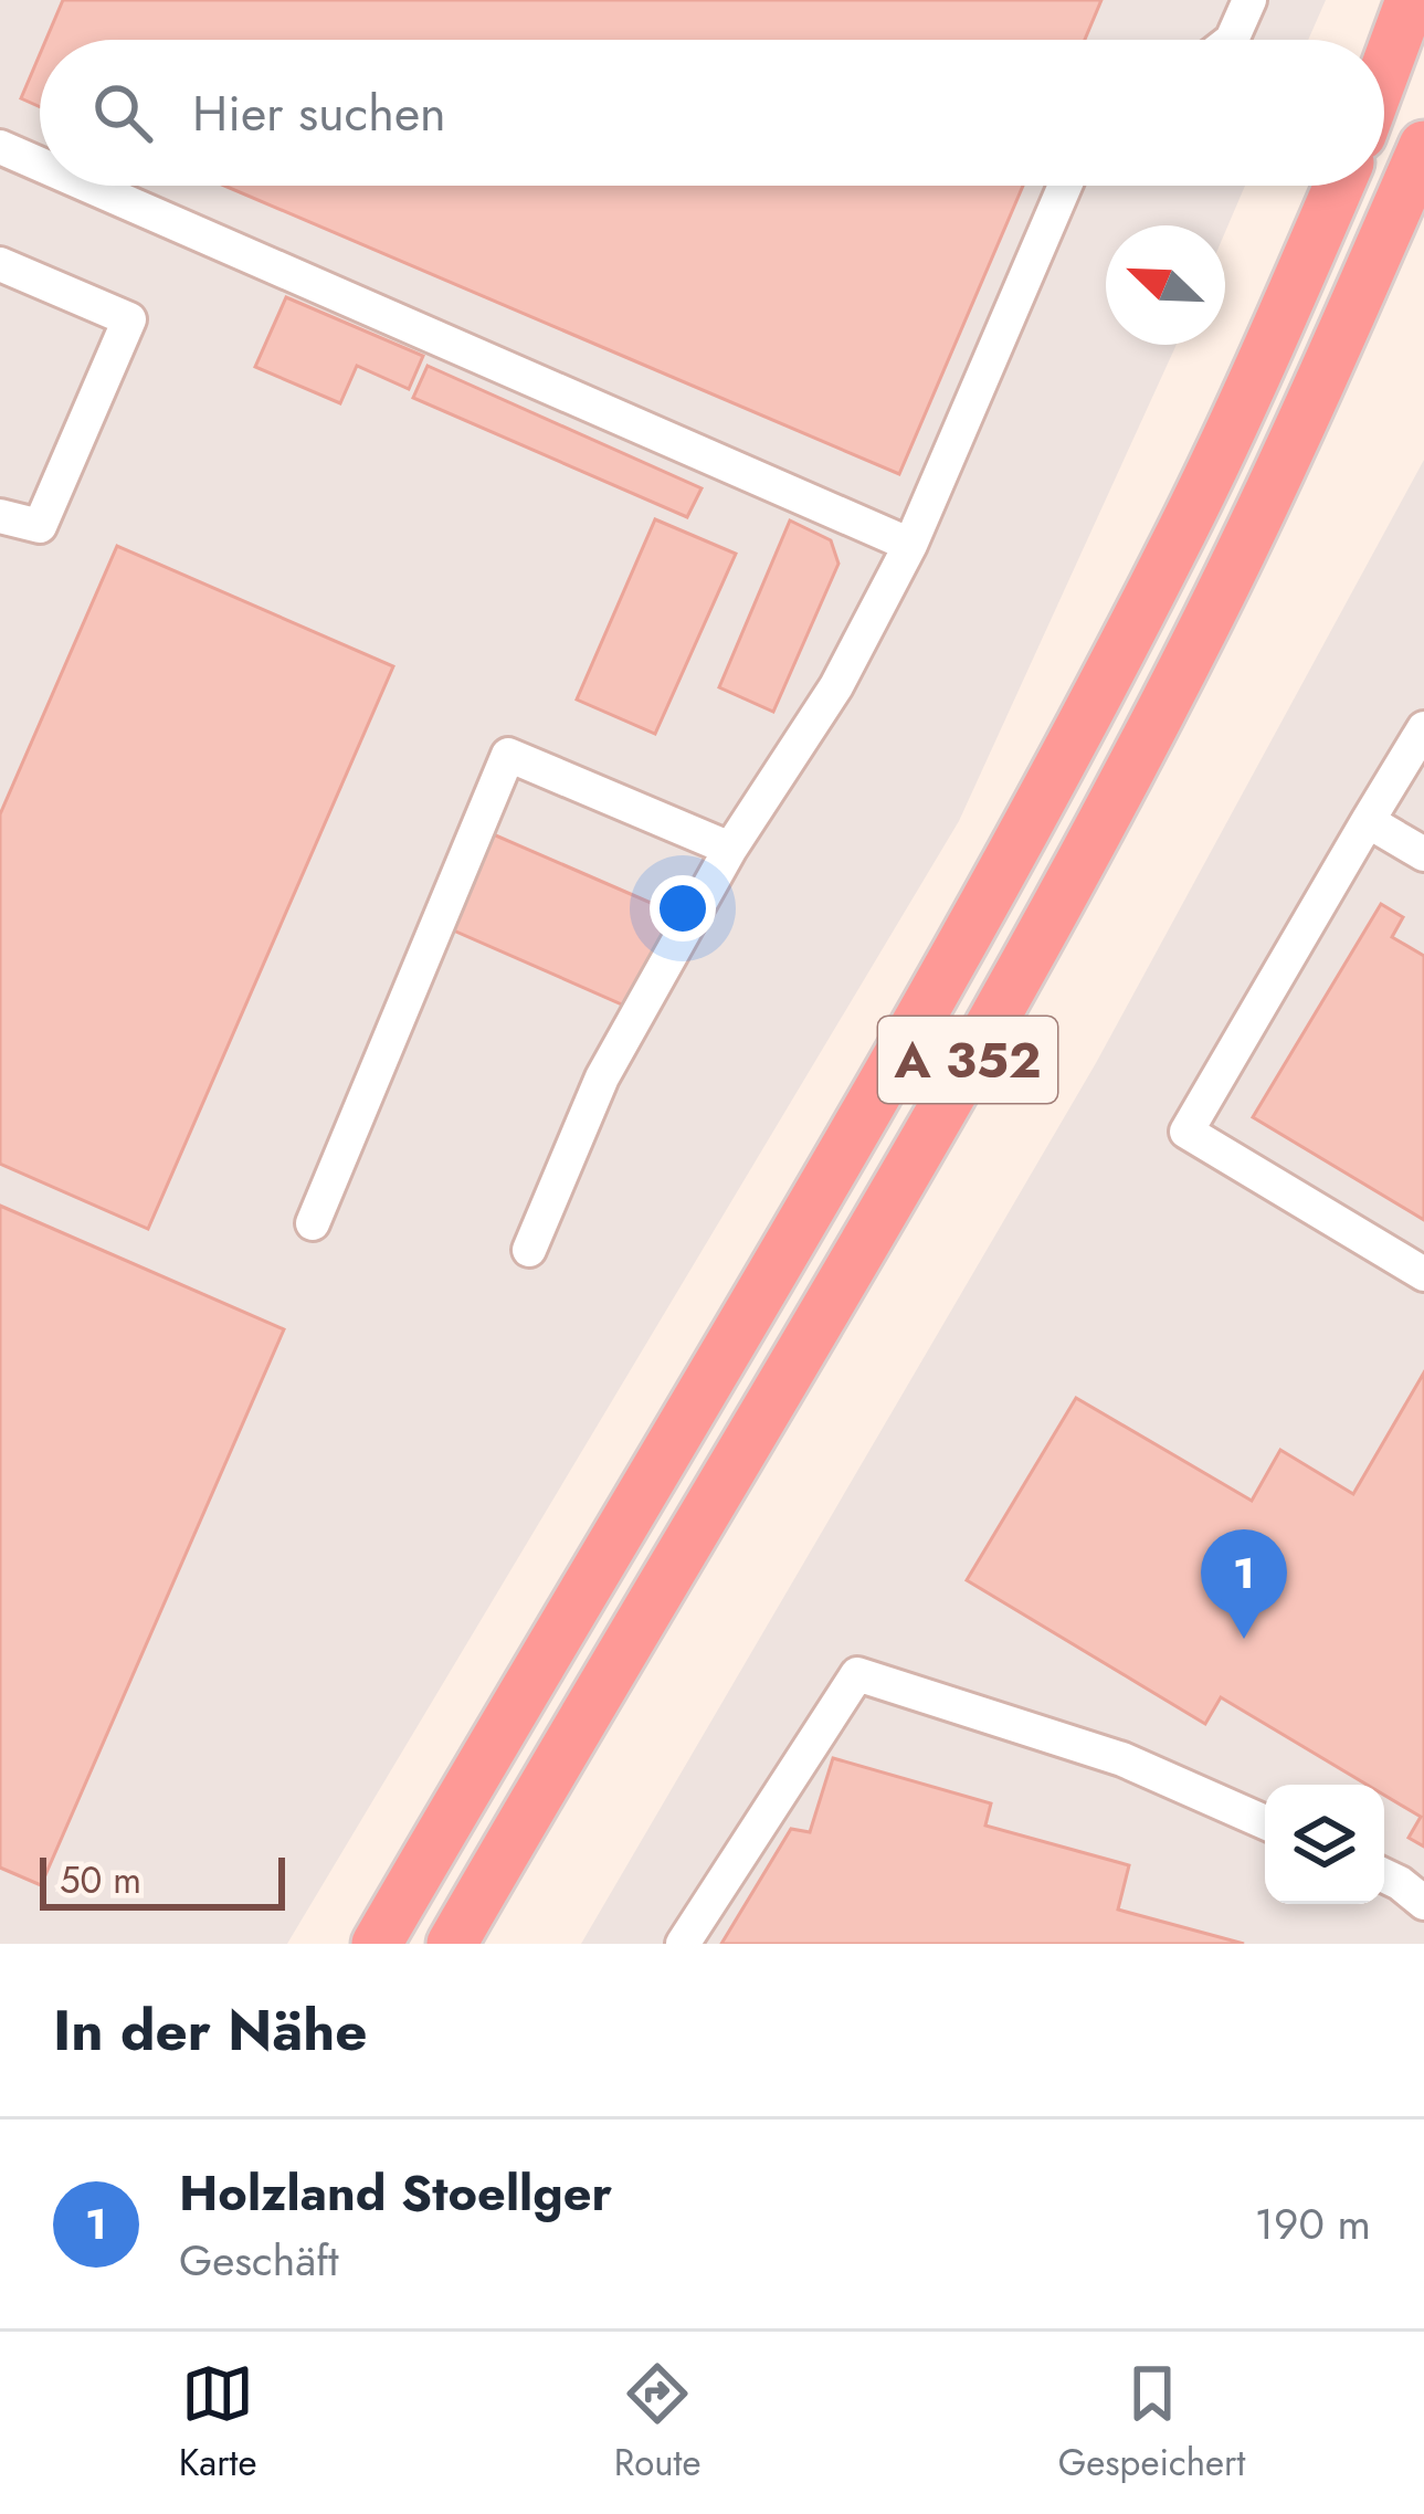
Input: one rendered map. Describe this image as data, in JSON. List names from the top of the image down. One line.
{"streets":{"highway":["A 352"]},"scale_bar":"50 m","north":"top left","page":{"search":"Hier suchen","pins":"1","scale":"50 m","heading":"In der Nähe","list":[{"mark":"1","name":"Holzland Stoellger","note":"Geschäft","value":"190 m"}],"nav":["Karte","Route","Gespeichert"]}}
